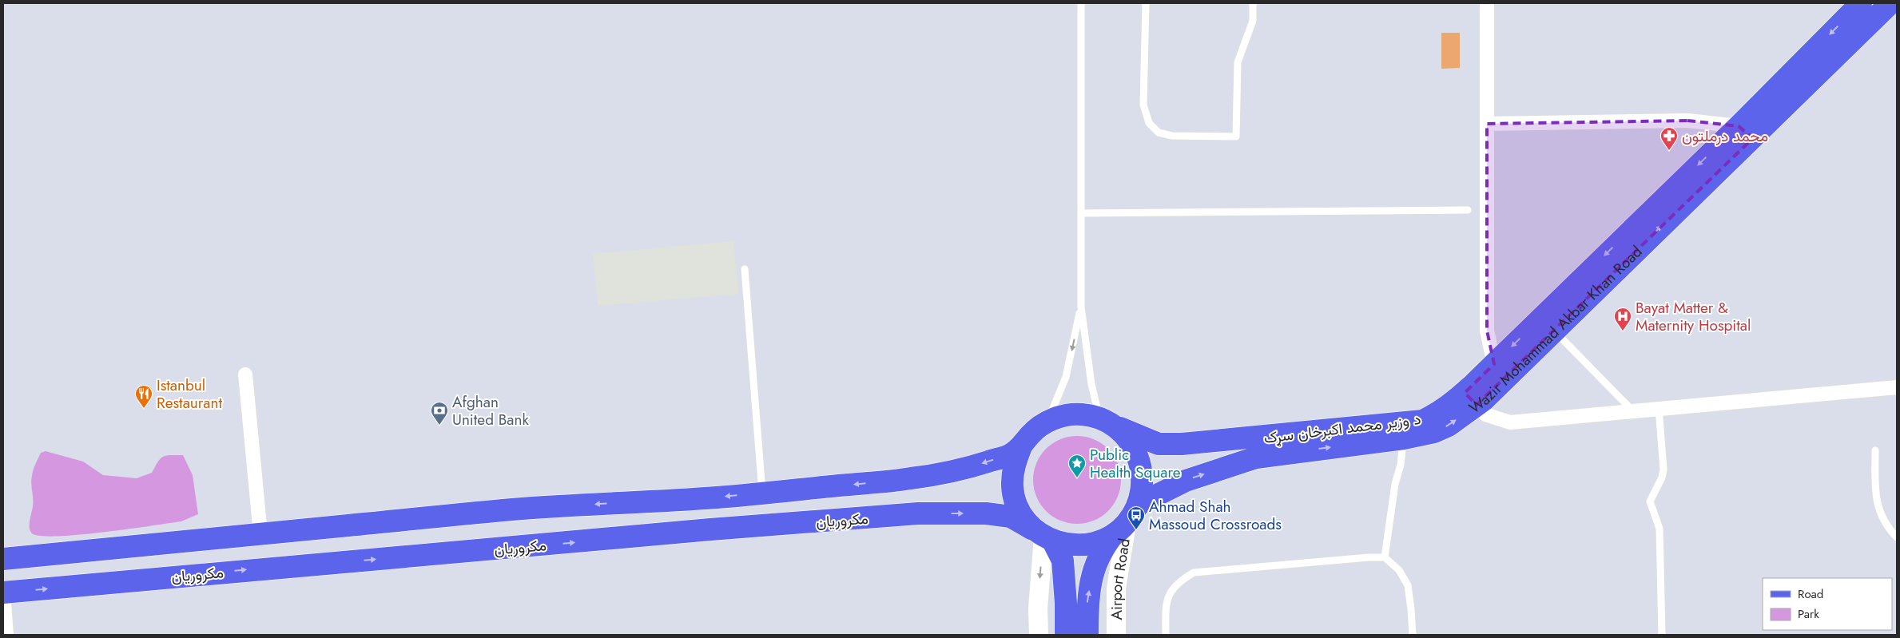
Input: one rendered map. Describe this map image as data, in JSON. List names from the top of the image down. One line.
{"streets":{"main road":["Wazir Mohammad Akbar Khan Road","د وزیر محمد اکبرخان سړک","مکروریان","Airport Road"]},"crossings":[["Wazir Mohammad Akbar Khan Road","د وزیر محمد اکبرخان سړک"],["Wazir Mohammad Akbar Khan Road","مکروریان"],["Wazir Mohammad Akbar Khan Road","Airport Road"],["د وزیر محمد اکبرخان سړک","مکروریان"],["د وزیر محمد اکبرخان سړک","Airport Road"],["مکروریان","Airport Road"]],"one_way":["Wazir Mohammad Akbar Khan Road","د وزیر محمد اکبرخان سړک"],"places":{"pharmacy":["محمد درملتون"],"hospital":["Bayat Matter & Maternity Hospital"],"restaurant":["Istanbul Restaurant"],"bank":["Afghan United Bank"],"place":["Public Health Square"],"bus stop":["Ahmad Shah Massoud Crossroads"]},"legend":["Road","Park"]}
